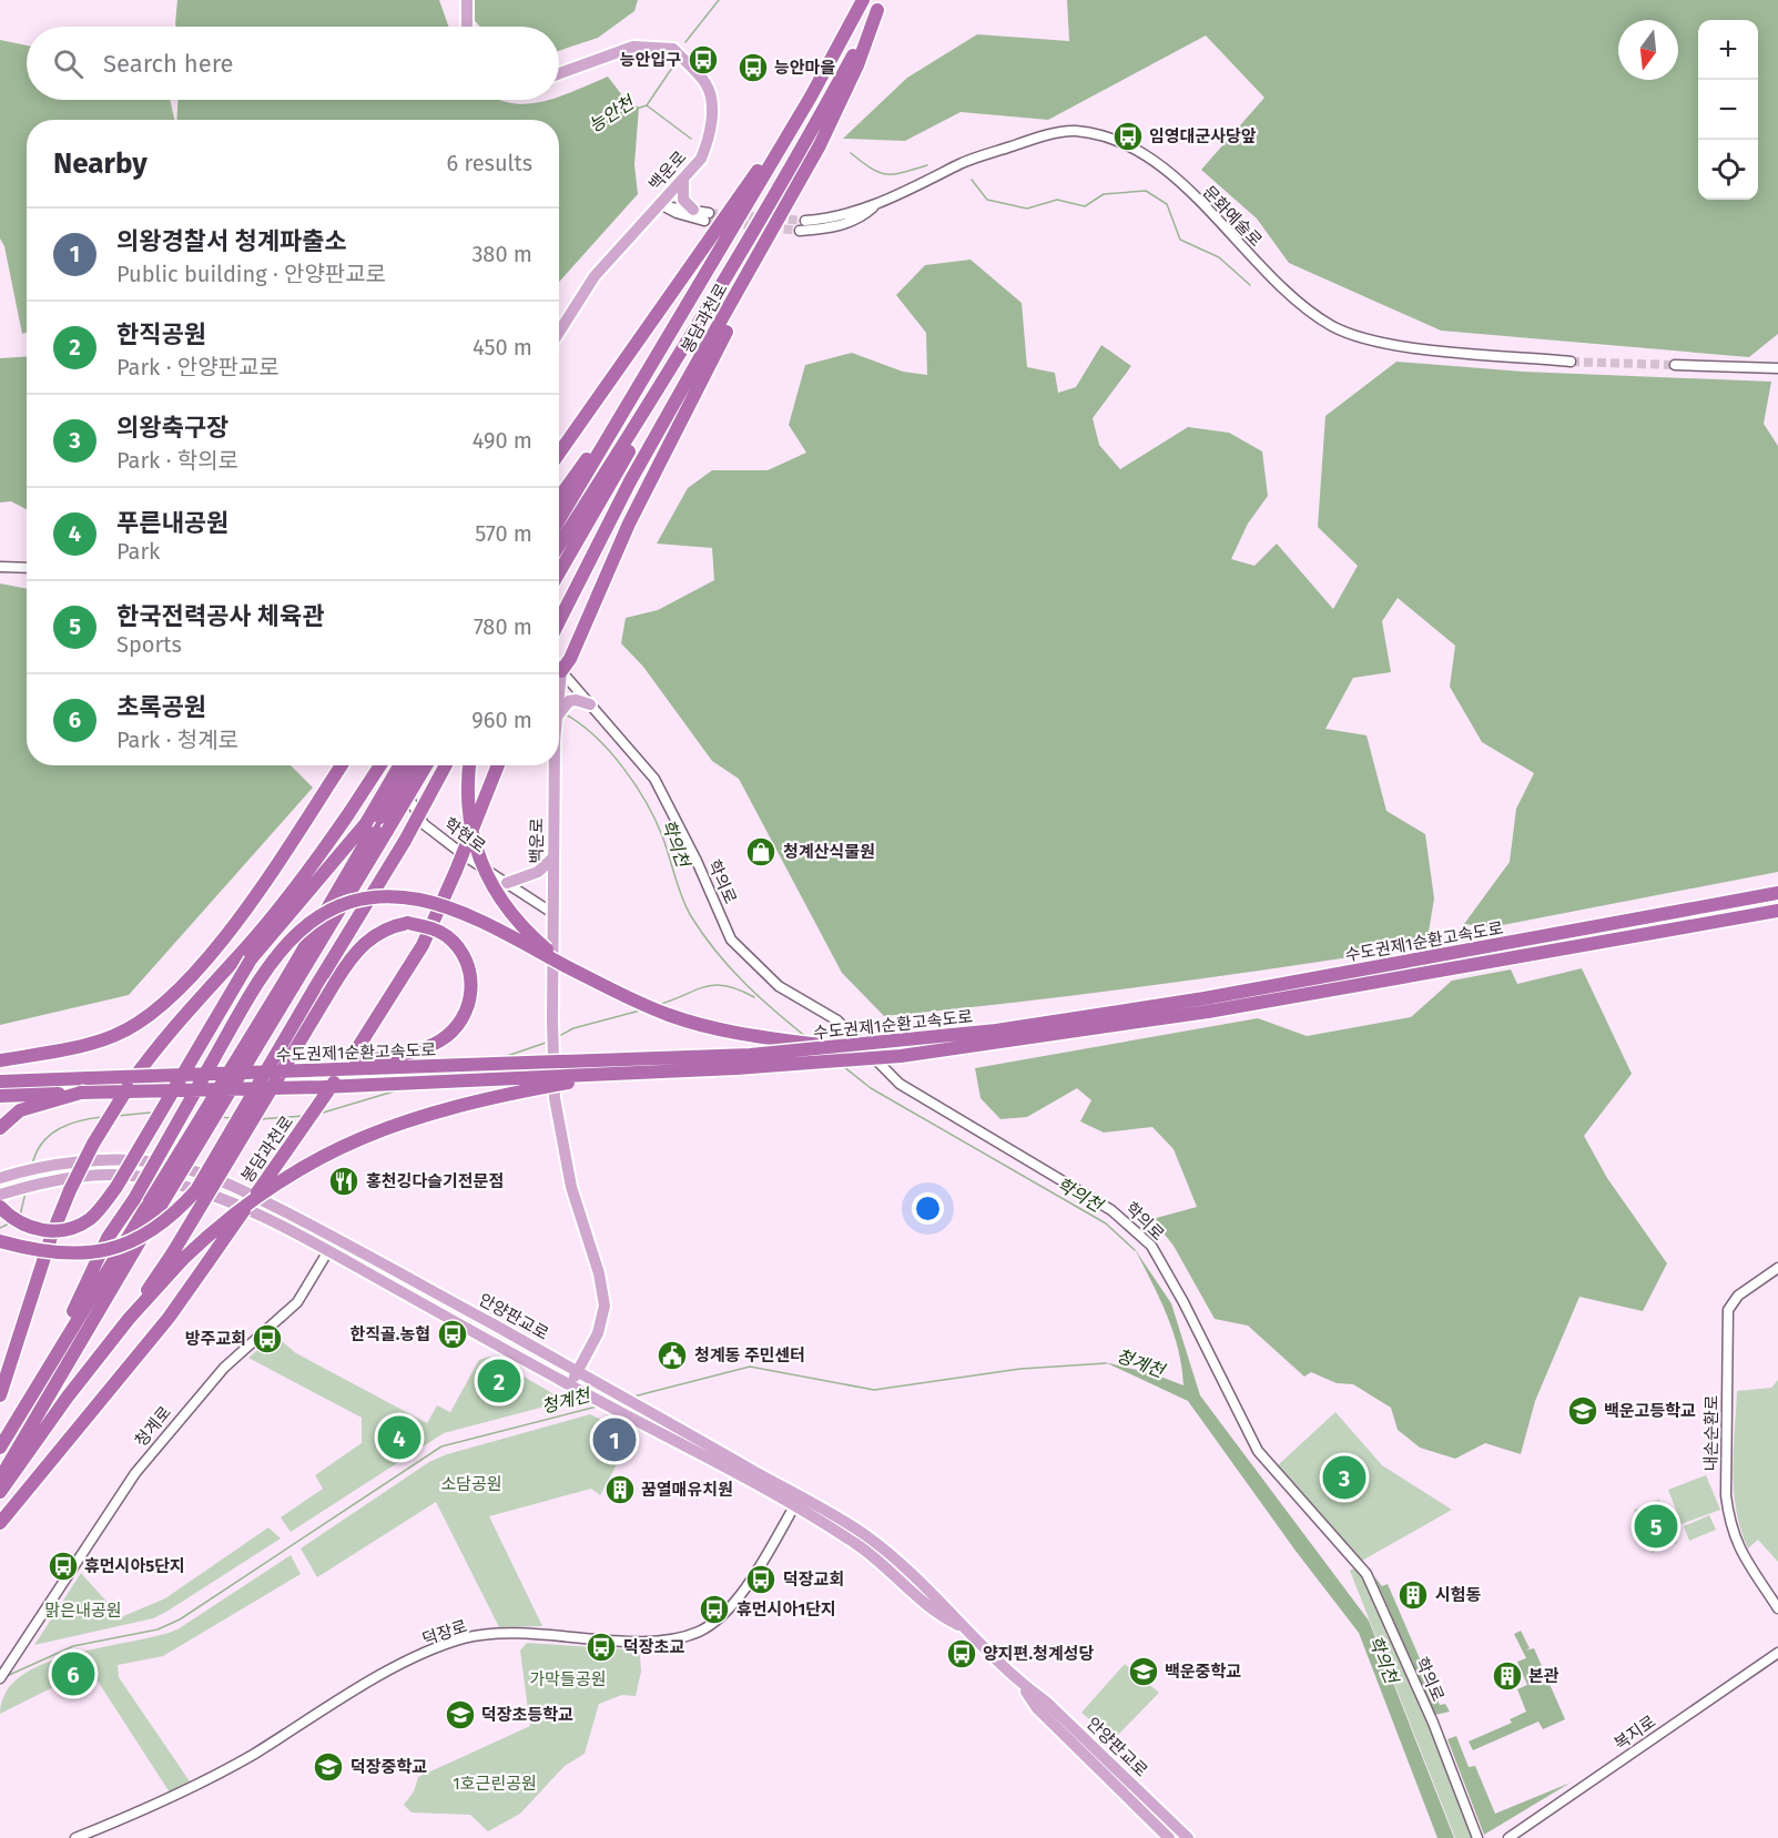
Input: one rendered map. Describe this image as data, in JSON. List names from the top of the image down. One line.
{"streets":{"highway":["봉담과천로","수도권제1순환고속도로"],"main road":["백운로","안양판교로"],"street":["문화예술로","학현로","학의로","청계로","내손순환로","덕장로","복지로"]},"crossings":[["백운로","학현로"],["백운로","학의로"],["백운로","안양판교로"],["안양판교로","청계로"],["안양판교로","덕장로"]],"water":["능안천","학의천","청계천"],"parks":["소담공원","맑은내공원","가막들공원","1호근린공원"],"places":{"bus stop":["능안입구","능안마을","임영대군사당앞","한직골.농협","방주교회","휴먼시아5단지","덕장교회","휴먼시아1단지","덕장초교","양지편.청계성당"],"shop":["청계산식물원"],"restaurant":["홍천깅다슬기전문점"],"public building":["청계동 주민센터"],"school or university":["백운고등학교","백운중학교","덕장초등학교","덕장중학교"],"building":["꿈열매유치원","시험동","본관"]},"north":"bottom","page":{"map_buttons":["+","−"],"search":"Search here","heading":["Nearby","6 results"],"list":[{"mark":"1","name":"의왕경찰서 청계파출소","note":"Public building · 안양판교로","value":"380 m"},{"mark":"2","name":"한직공원","note":"Park · 안양판교로","value":"450 m"},{"mark":"3","name":"의왕축구장","note":"Park · 학의로","value":"490 m"},{"mark":"4","name":"푸른내공원","note":"Park","value":"570 m"},{"mark":"5","name":"한국전력공사 체육관","note":"Sports","value":"780 m"},{"mark":"6","name":"초록공원","note":"Park · 청계로","value":"960 m"}],"pins":["2","4","1","3","5","6"]}}
